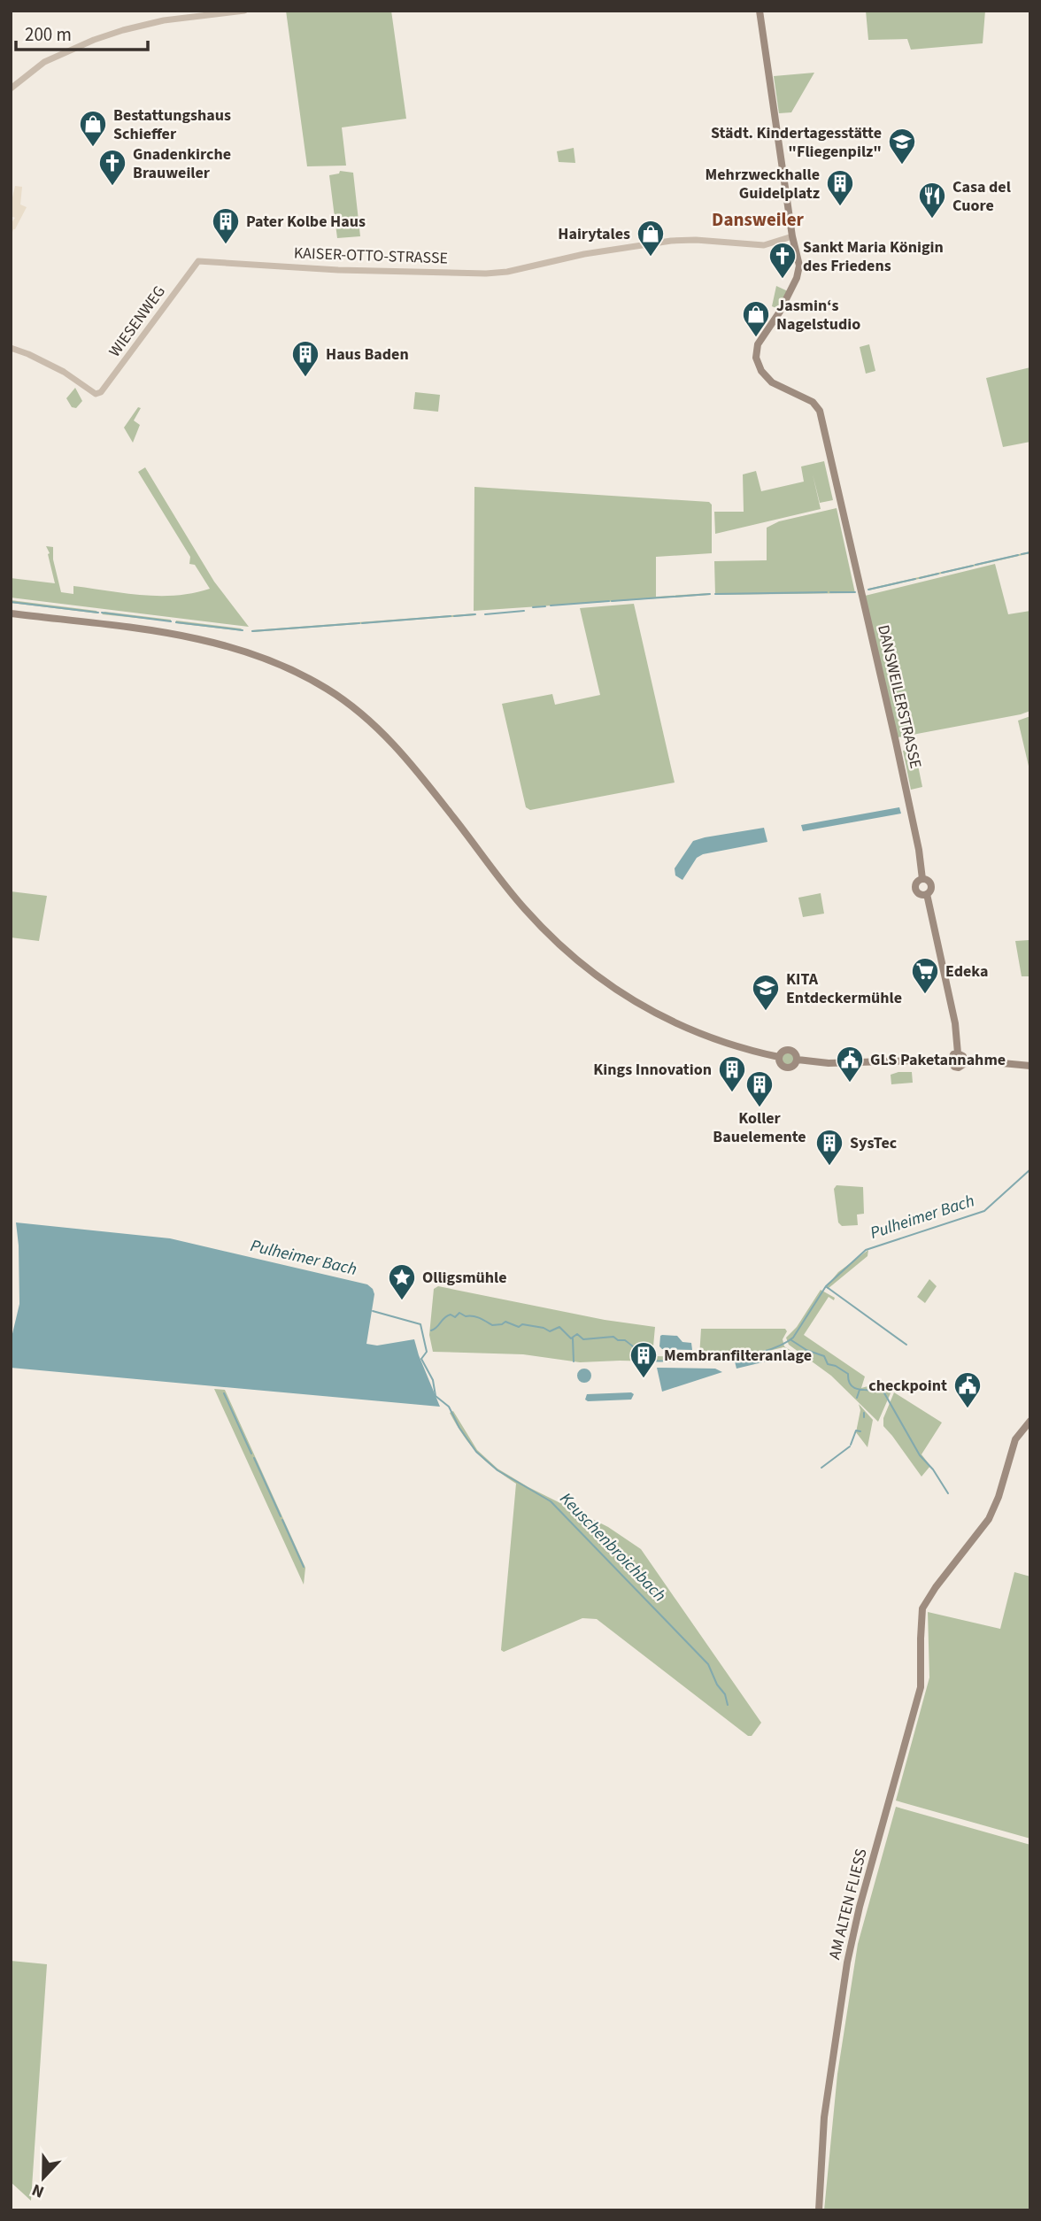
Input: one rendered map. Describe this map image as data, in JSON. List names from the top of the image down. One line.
{"streets":{"main road":["DANSWEILERSTRASSE","AM ALTEN FLIESS"],"street":["KAISER-OTTO-STRASSE","WIESENWEG"]},"crossings":[["KAISER-OTTO-STRASSE","WIESENWEG"],["KAISER-OTTO-STRASSE","DANSWEILERSTRASSE"]],"districts":["Dansweiler"],"water":["Pulheimer Bach","Keuschenbroichbach"],"places":{"shop":["Bestattungshaus Schieffer","Hairytales","Jasmin‘s Nagelstudio"],"school or university":["Städt. Kindertagesstätte \"Fliegenpilz\"","KITA Entdeckermühle"],"church":["Gnadenkirche Brauweiler","Sankt Maria Königin des Friedens"],"building":["Mehrzweckhalle Guidelplatz","Pater Kolbe Haus","Haus Baden","Kings Innovation","Koller Bauelemente","SysTec","Membranfilteranlage"],"restaurant":["Casa del Cuore"],"supermarket":["Edeka"],"public building":["GLS Paketannahme","checkpoint"],"place":["Olligsmühle"]},"scale_bar":"200 m","north":"bottom"}
